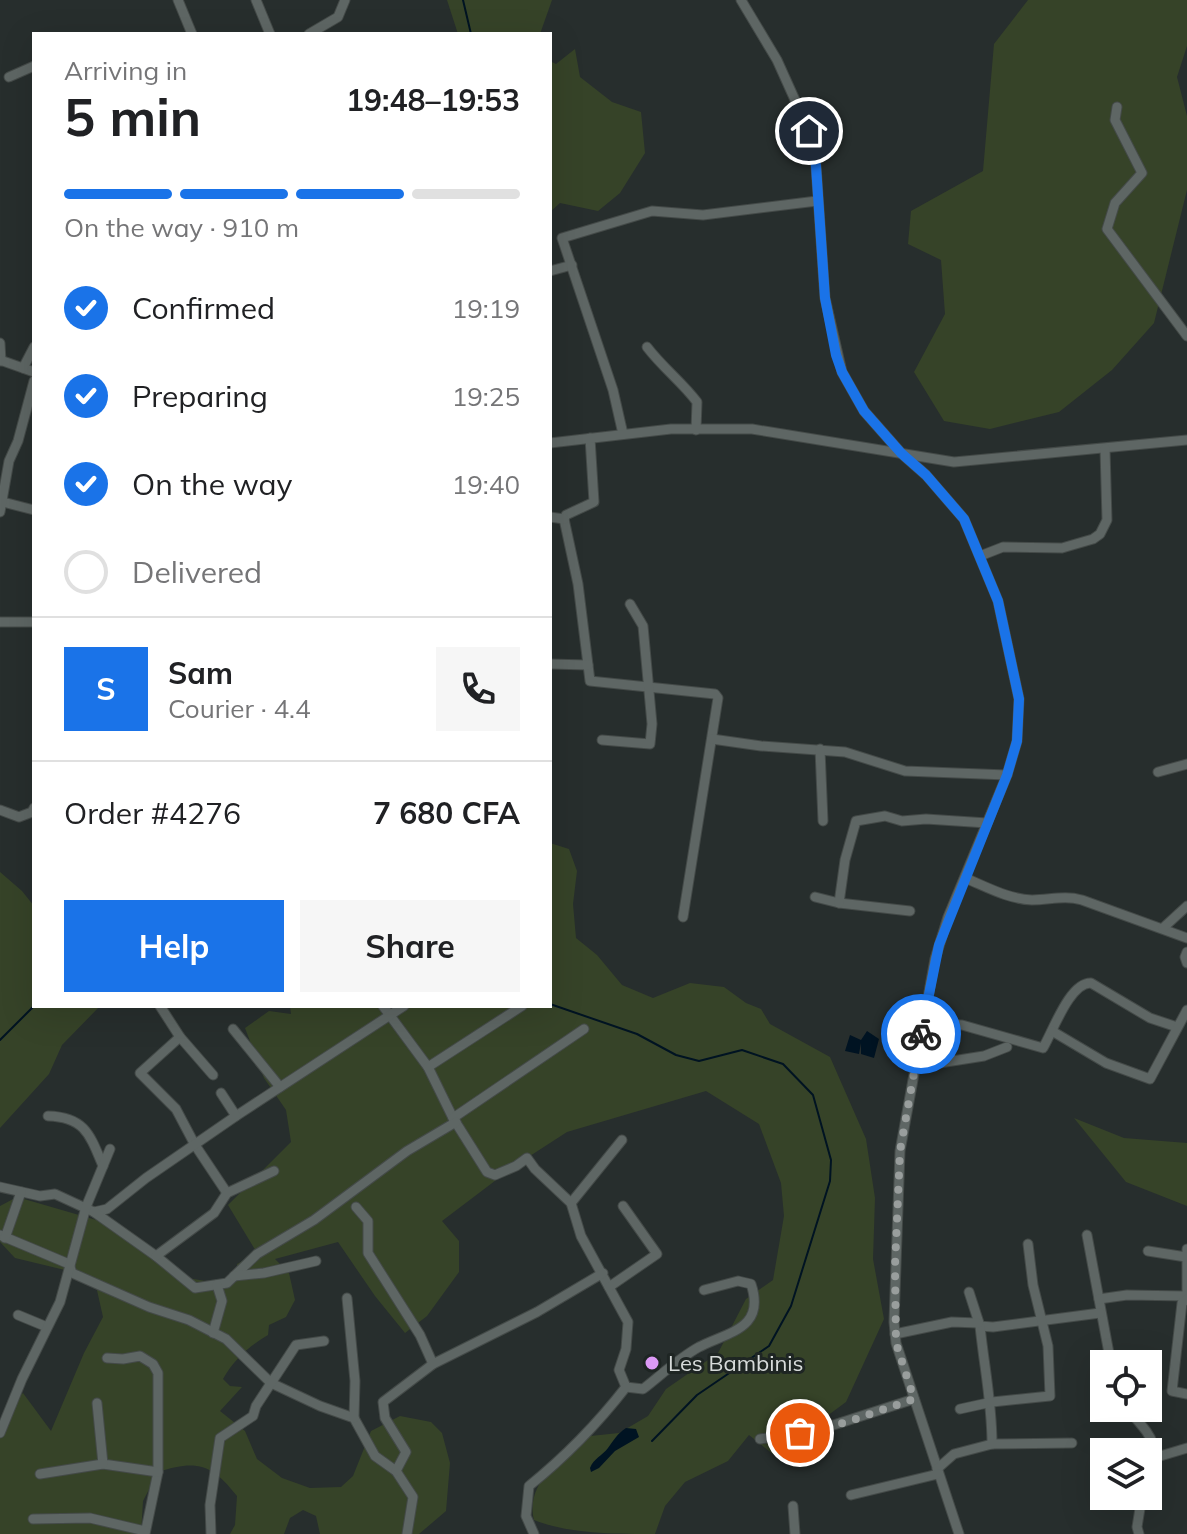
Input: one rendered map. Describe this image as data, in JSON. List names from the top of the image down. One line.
{"places":["Les Bambinis"],"page":{"heading":["5 min","Arriving in","19:48–19:53"],"panel":["Sam","Courier · 4.4","Order #4276","7 680 CFA"],"bar":"On the way · 910 m","list":[["Confirmed","19:19"],["Preparing","19:25"],["On the way","19:40"],"Delivered"],"round":"S","buttons":["Help","Share"]}}
